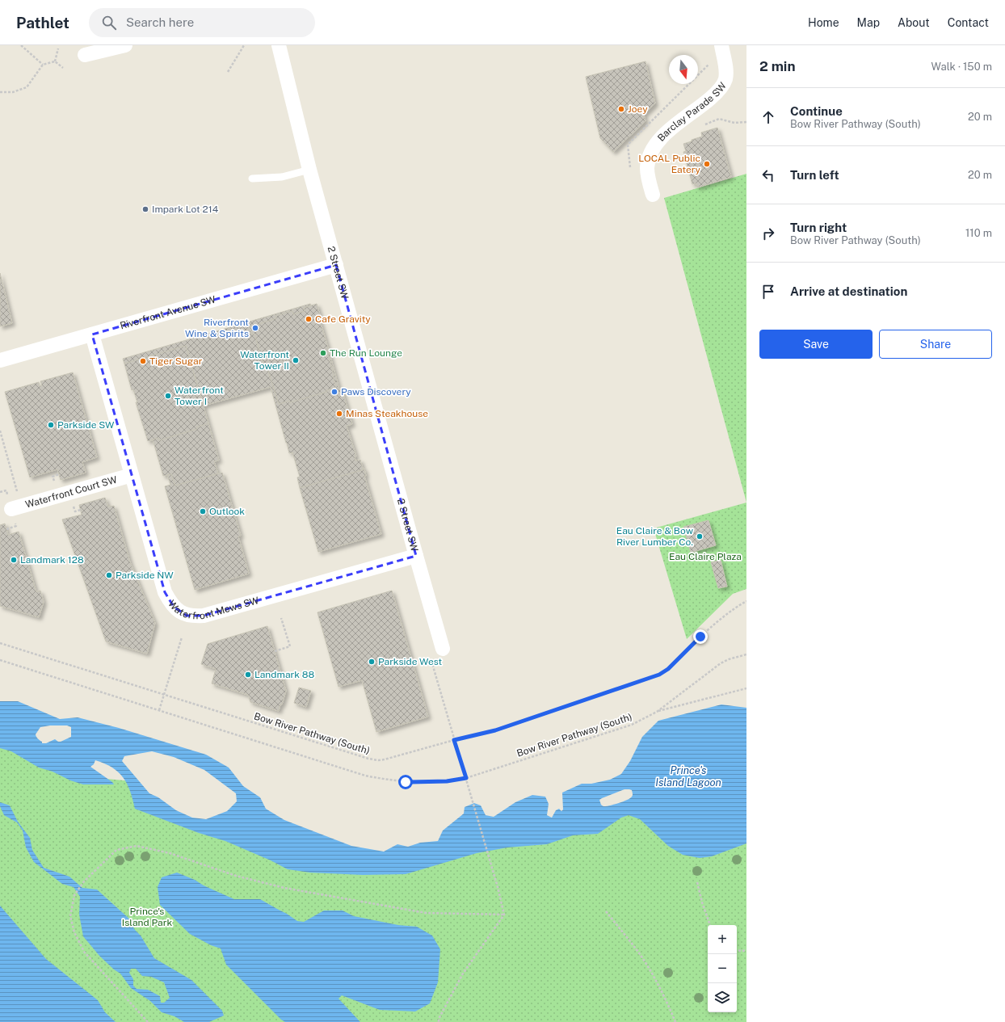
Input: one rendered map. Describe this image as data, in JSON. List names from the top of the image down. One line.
{"streets":{"street":["Barclay Parade SW","2 Street SW","Riverfront Avenue SW","Waterfront Court SW","Waterfront Mews SW"],"path":["Bow River Pathway (South)"]},"crossings":[["2 Street SW","Riverfront Avenue SW"],["2 Street SW","Waterfront Mews SW"],["Riverfront Avenue SW","Waterfront Mews SW"],["Waterfront Court SW","Waterfront Mews SW"]],"water":["Prince's Island Lagoon"],"parks":["Eau Claire Plaza","Prince's Island Park"],"places":["Joey","LOCAL Public Eatery","Impark Lot 214","Cafe Gravity","Riverfront Wine & Spirits","The Run Lounge","Waterfront Tower II","Tiger Sugar","Paws Discovery","Waterfront Tower I","Minas Steakhouse","Parkside SW","Outlook","Eau Claire & Bow River Lumber Co.","Landmark 128","Parkside NW","Parkside West","Landmark 88"],"north":"bottom","page":{"header":"Pathlet","search":"Search here","nav":["Home","Map","About","Contact"],"heading":["2 min","Walk · 150 m"],"list":[["Continue","Bow River Pathway (South)","20 m"],["Turn left","20 m"],["Turn right","Bow River Pathway (South)","110 m"],"Arrive at destination"],"buttons":["Save","Share"],"map_buttons":["+","−"]}}
